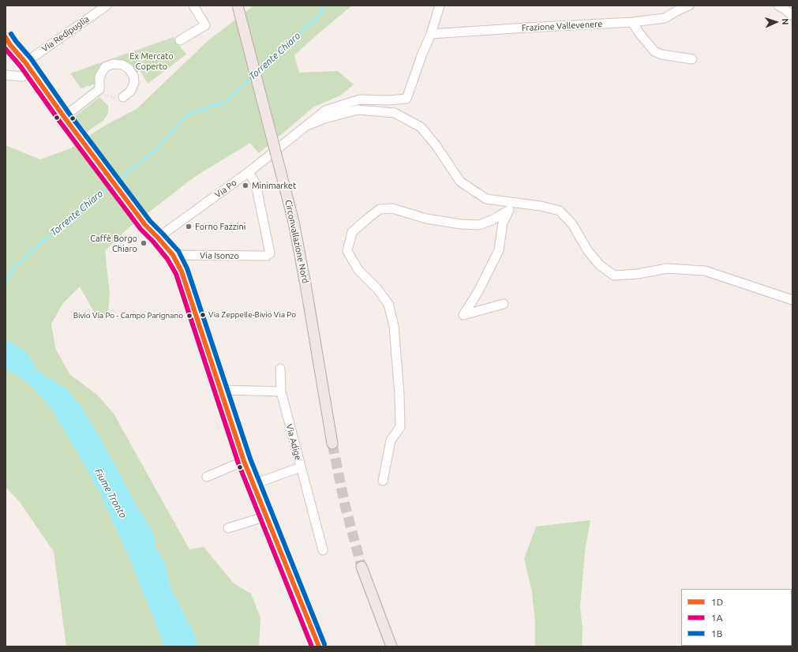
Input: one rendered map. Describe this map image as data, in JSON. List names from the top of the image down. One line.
{"streets":{"main road":["Circonvallazione Nord"],"street":["Frazione Vallevenere","Via Redipuglia","Via Po","Via Isonzo","Via Adige"]},"crossings":[["Via Po","Via Isonzo"]],"water":["Torrente Chiaro","Fiume Tronto"],"parks":["Ex Mercato Coperto"],"places":["Minimarket","Forno Fazzini","Caffè Borgo Chiaro","Via Zeppelle-Bivio Via Po","Bivio Via Po - Campo Parignano"],"lines":["transit line 1B","transit line 1D","transit line 1A"],"legend":["1D","1A","1B"],"north":"right"}
